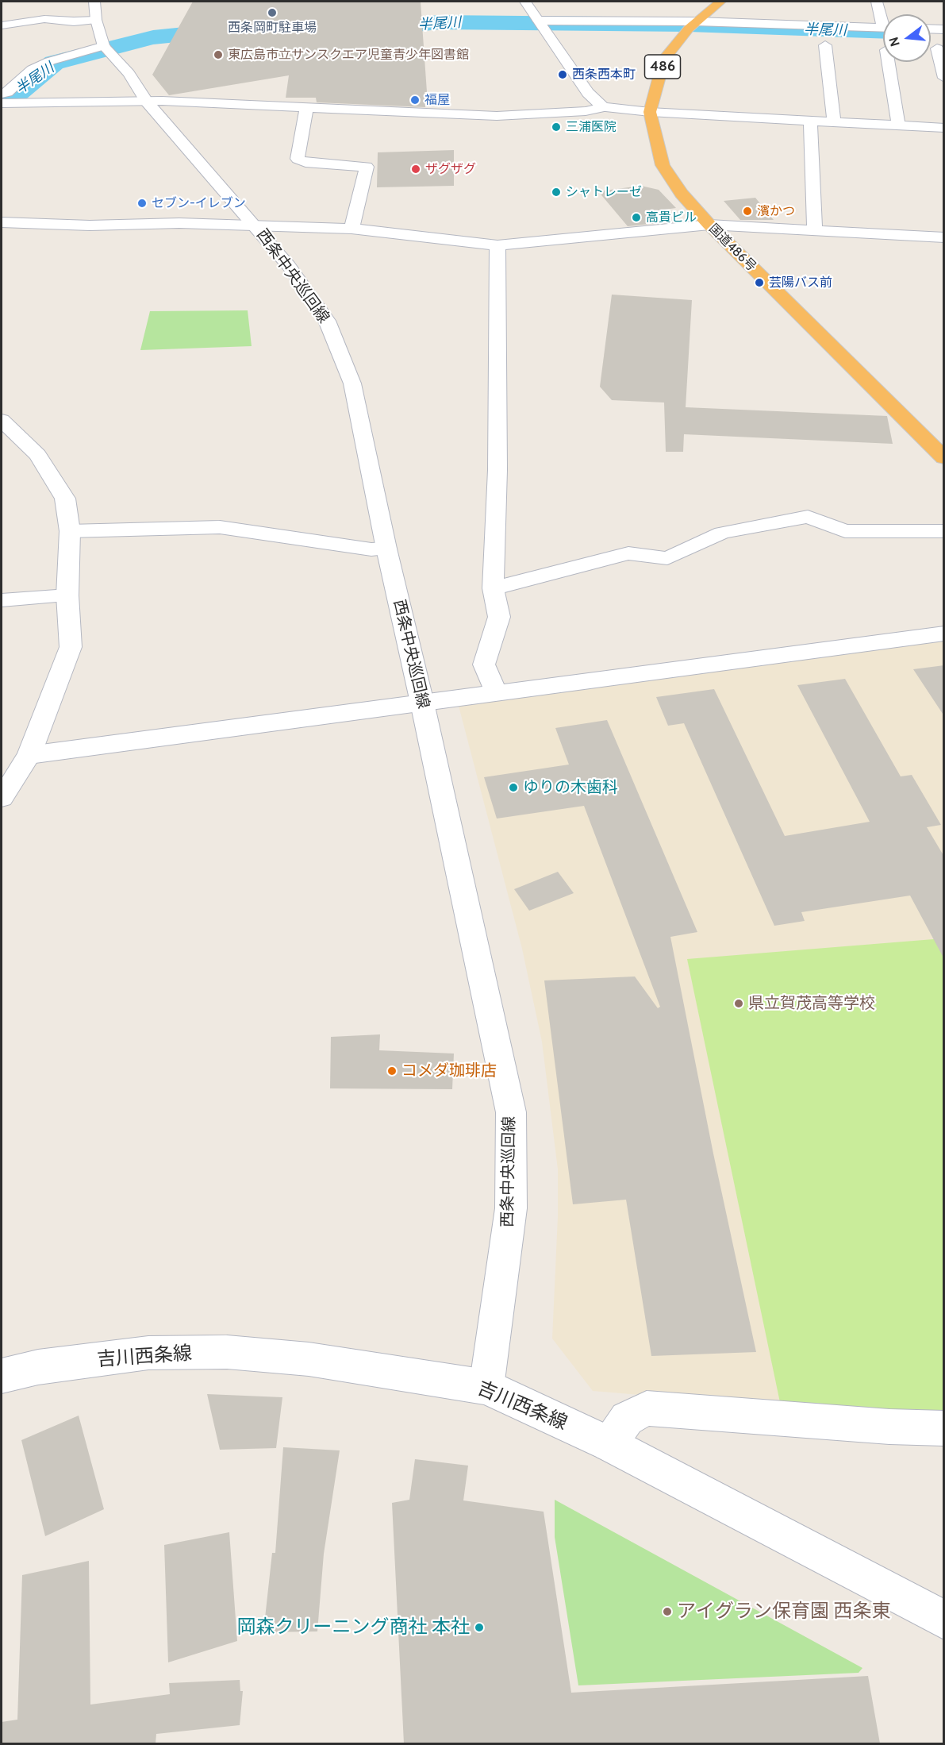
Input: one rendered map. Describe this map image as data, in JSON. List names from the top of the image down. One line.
{"streets":{"highway":["486","国道486号"],"street":["西条中央巡回線","吉川西条線"]},"crossings":[["西条中央巡回線","吉川西条線"]],"water":["半尾川"],"places":["西条岡町駐車場","東広島市立サンスクエア児童青少年図書館","西条西本町","福屋","三浦医院","ザグザグ","シャトレーゼ","セブン-イレブン","濱かつ","高貴ビル","芸陽バス前","ゆりの木歯科","県立賀茂高等学校","コメダ珈琲店","アイグラン保育園 西条東","岡森クリーニング商社 本社"],"north":"left"}
